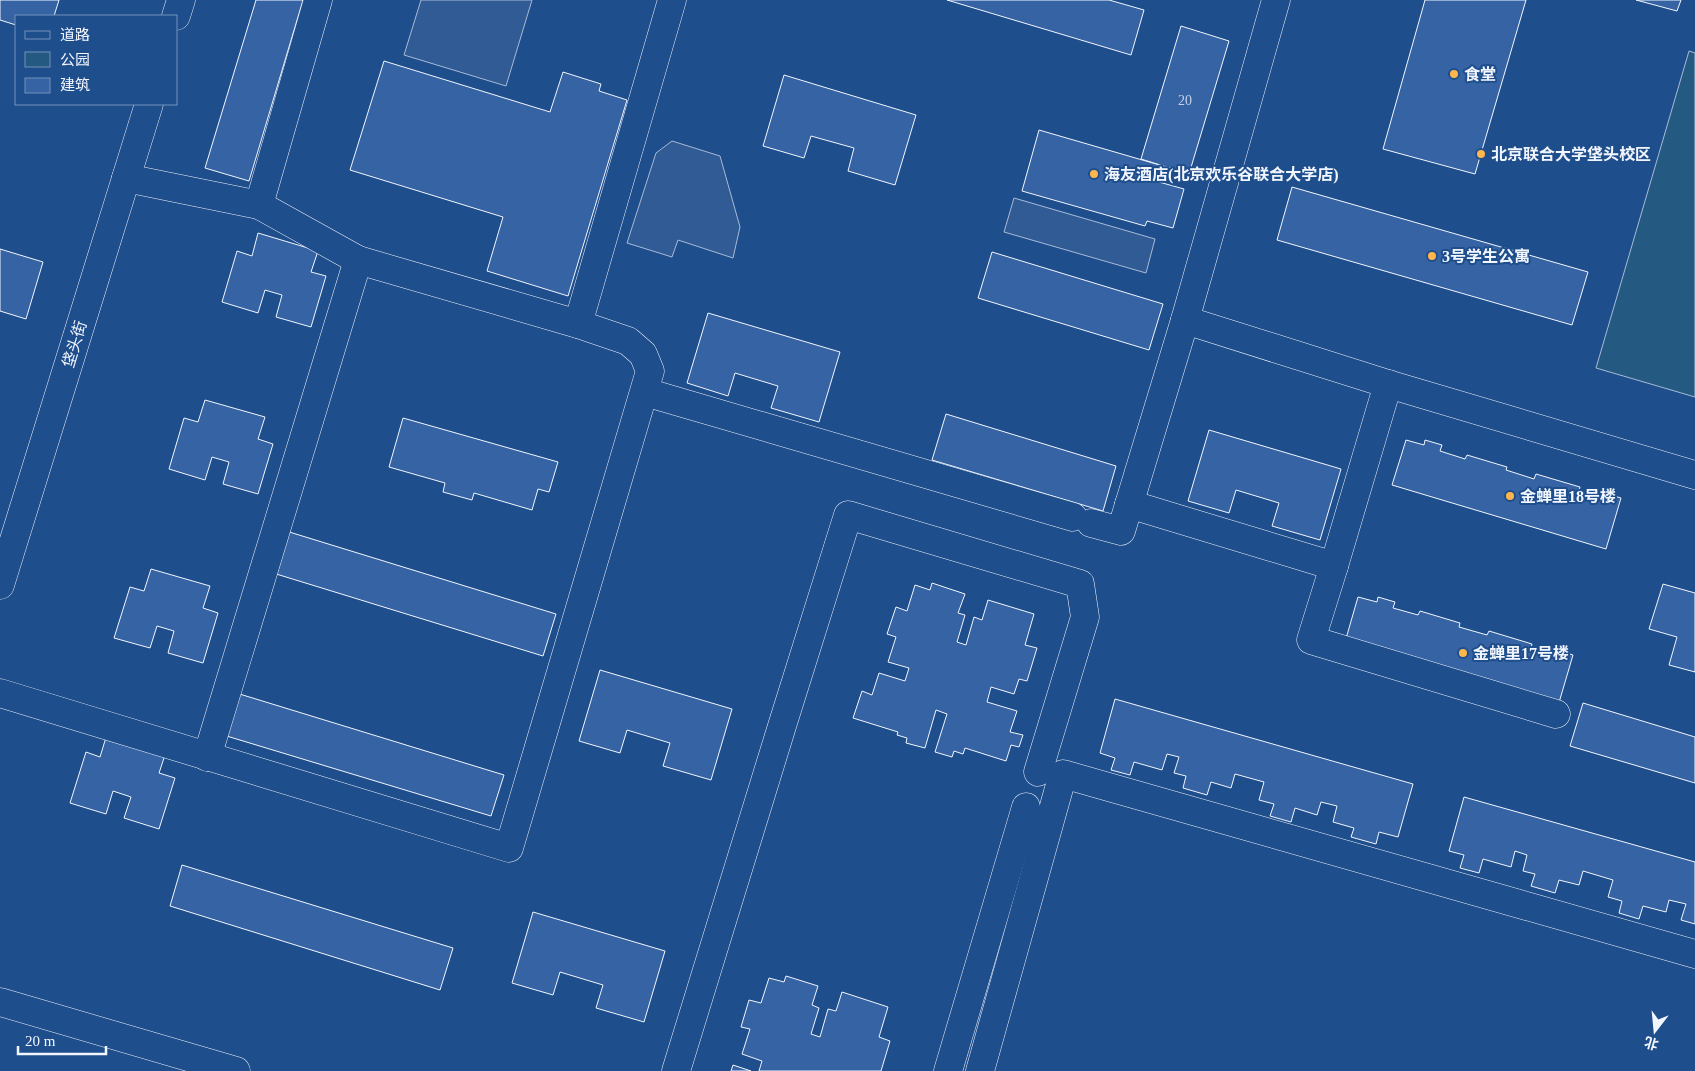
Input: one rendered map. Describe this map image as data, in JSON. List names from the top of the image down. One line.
{"streets":{"street":["垡头街"]},"places":["食堂","北京联合大学垡头校区","海友酒店(北京欢乐谷联合大学店)","3号学生公寓","金蝉里18号楼","金蝉里17号楼"],"house_numbers":["20"],"legend":["道路","公园","建筑"],"scale_bar":"20 m","north":"bottom"}
